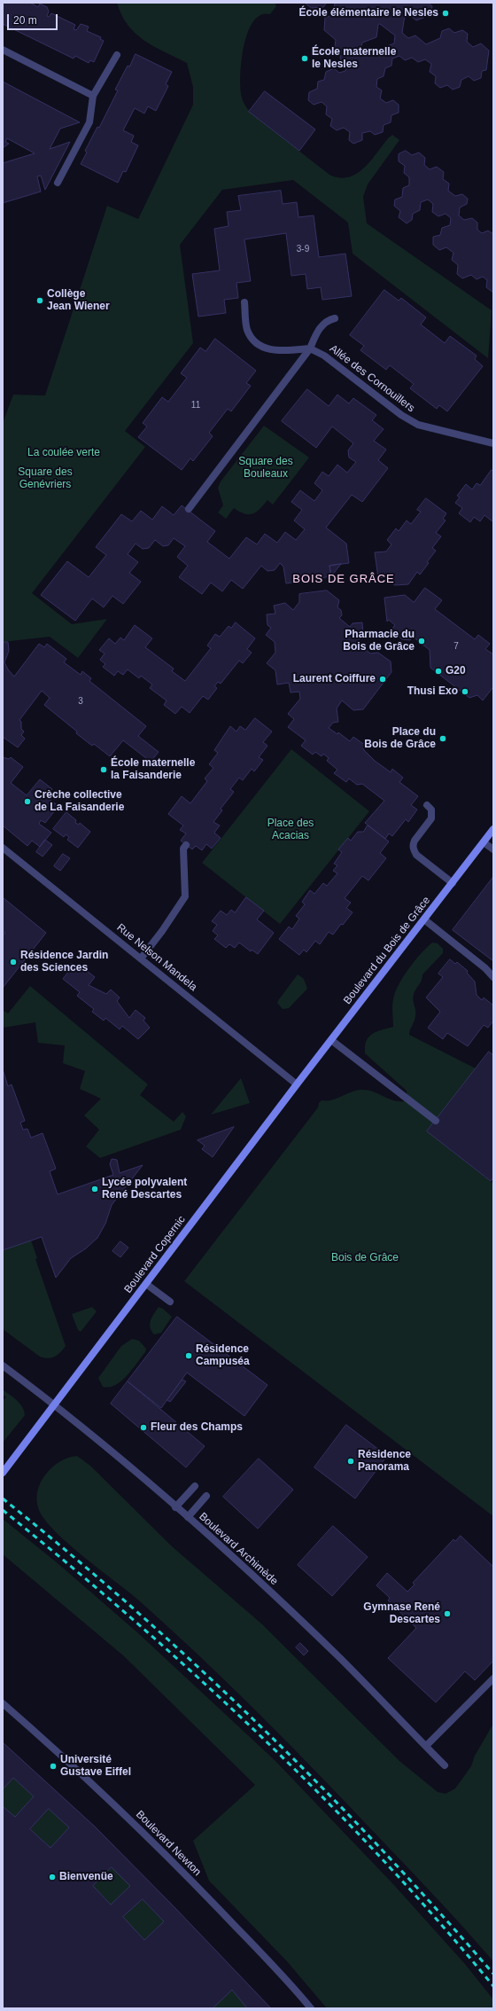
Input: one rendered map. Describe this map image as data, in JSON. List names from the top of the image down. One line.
{"streets":{"street":["Allée des Cornouillers","Boulevard du Bois de Grâce","Rue Nelson Mandela","Boulevard Copernic","Boulevard Archimède","Boulevard Newton"]},"crossings":[["Boulevard du Bois de Grâce","Rue Nelson Mandela"],["Boulevard du Bois de Grâce","Boulevard Copernic"],["Rue Nelson Mandela","Boulevard Copernic"],["Boulevard Copernic","Boulevard Archimède"]],"districts":["BOIS DE GRÂCE"],"parks":["La coulée verte","Square des Bouleaux","Square des Genévriers","Place des Acacias","Bois de Grâce"],"places":["École élémentaire le Nesles","École maternelle le Nesles","Collège Jean Wiener","Pharmacie du Bois de Grâce","G20","Laurent Coiffure","Thusi Exo","Place du Bois de Grâce","École maternelle la Faisanderie","Crèche collective de La Faisanderie","Résidence Jardin des Sciences","Lycée polyvalent René Descartes","Résidence Campuséa","Fleur des Champs","Résidence Panorama","Gymnase René Descartes","Université Gustave Eiffel","Bienvenüe"],"house_numbers":["3-9","11","7","3"],"scale_bar":"20 m"}
